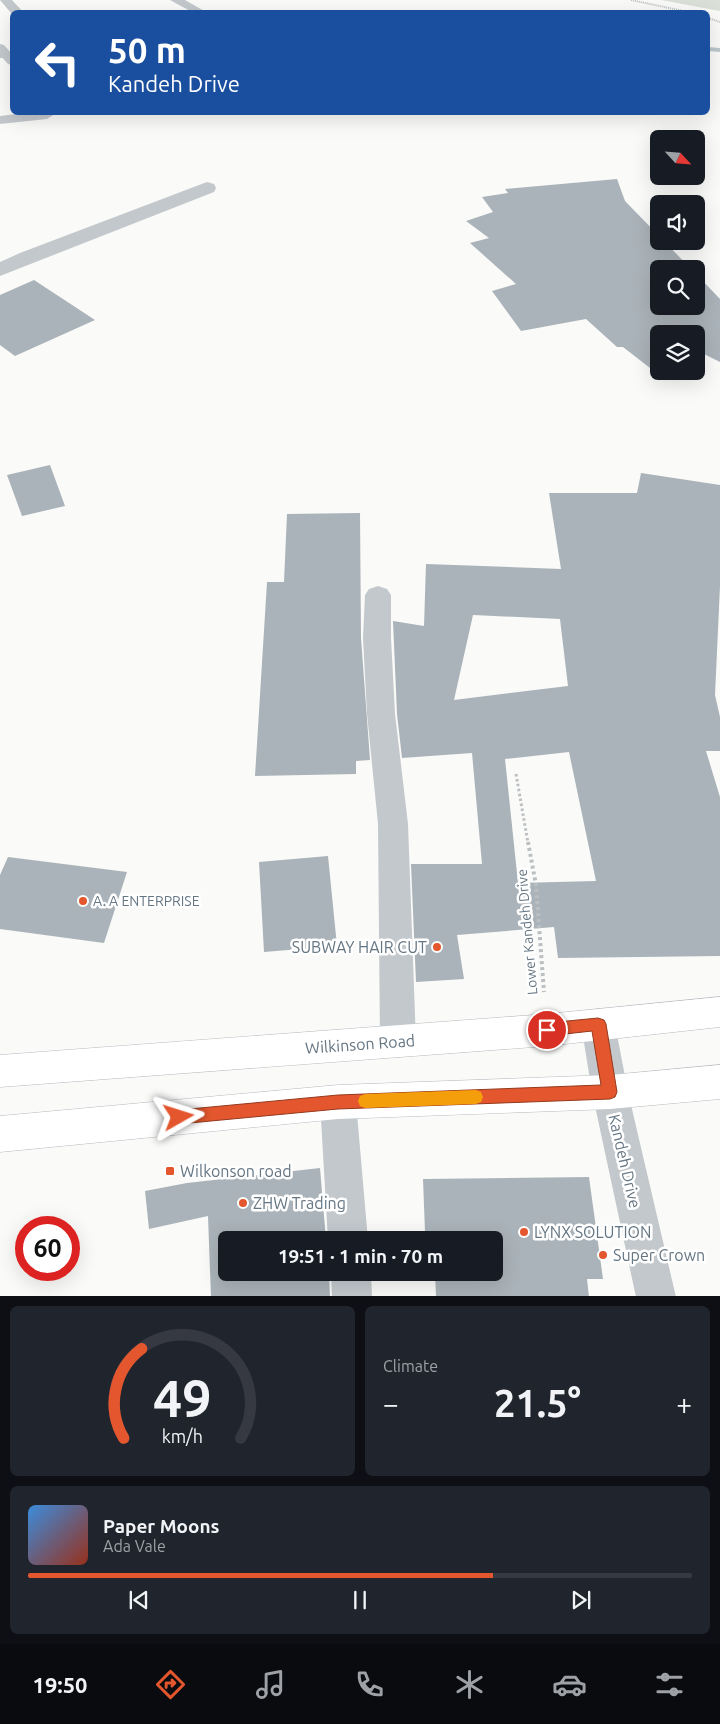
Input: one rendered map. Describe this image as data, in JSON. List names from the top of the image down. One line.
{"streets":{"main road":["Wilkinson Road"],"street":["Kandeh Drive"],"path":["Lower Kandeh Drive"]},"crossings":[["Lower Kandeh Drive","Wilkinson Road"],["Wilkinson Road","Kandeh Drive"]],"places":{"other":["A. A ENTERPRISE","SUBWAY HAIR CUT","ZHW Trading","LYNX SOLUTION","Super Crown"],"transit":["Wilkonson road"]},"north":"bottom right","page":{"turn":["50 m","Kandeh Drive"],"limit":"60","trip":"19:51 · 1 min · 70 m","tile":"Climate","heat":["−","21.5°","+"],"song":["Paper Moons","Ada Vale"],"tabs":"19:50","gauge":["49","km/h"]}}
